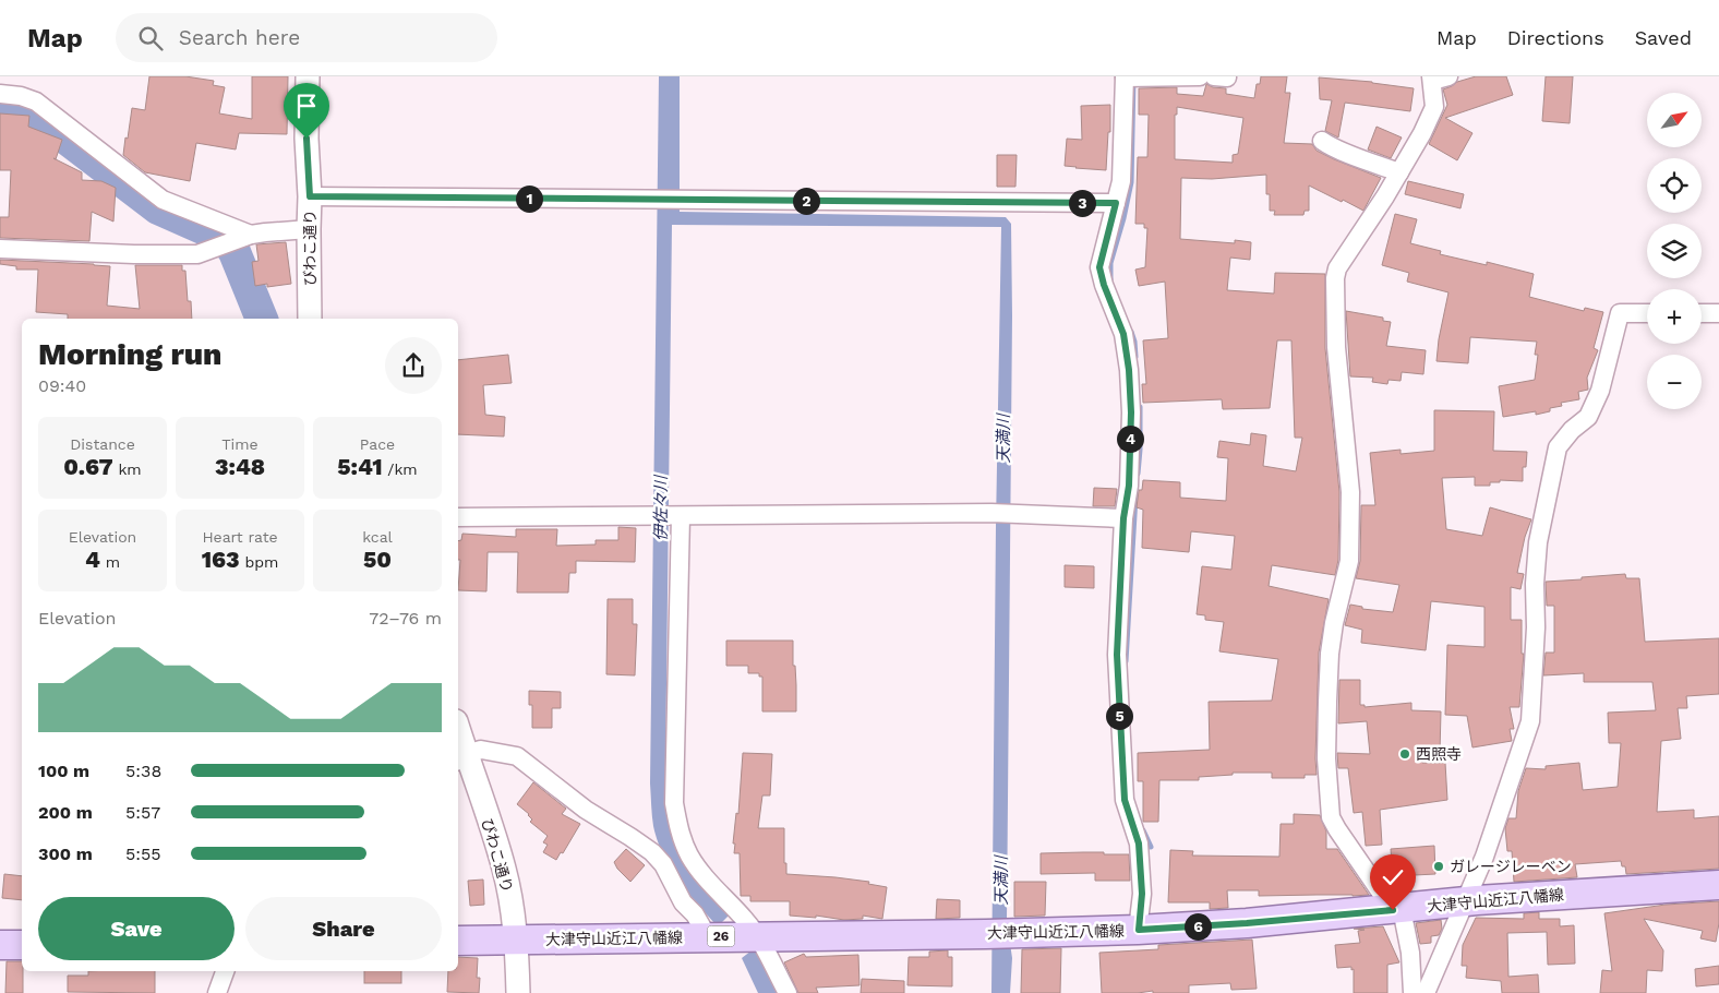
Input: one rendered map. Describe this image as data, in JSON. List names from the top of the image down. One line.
{"streets":{"main road":["大津守山近江八幡線","26"],"street":["びわこ通り"]},"crossings":[["びわこ通り","大津守山近江八幡線"]],"water":["天満川","伊佐々川"],"places":["西照寺","ガレージレーベン"],"north":"top right","page":{"header":"Map","search":"Search here","nav":["Map","Directions","Saved"],"map_buttons":["+","−"],"pins":["1","2","3","4","5","6"],"heading":["Morning run","09:40"],"stats":[["Distance","0.67 km"],["Time","3:48"],["Pace","5:41 /km"],["Elevation","4 m"],["Heart rate","163 bpm"],["kcal","50"]],"chart":["Elevation","72–76 m"],"list":[{"name":"100 m","note":"5:38"},{"name":"200 m","note":"5:57"},{"name":"300 m","note":"5:55"}],"buttons":["Save","Share"]}}
